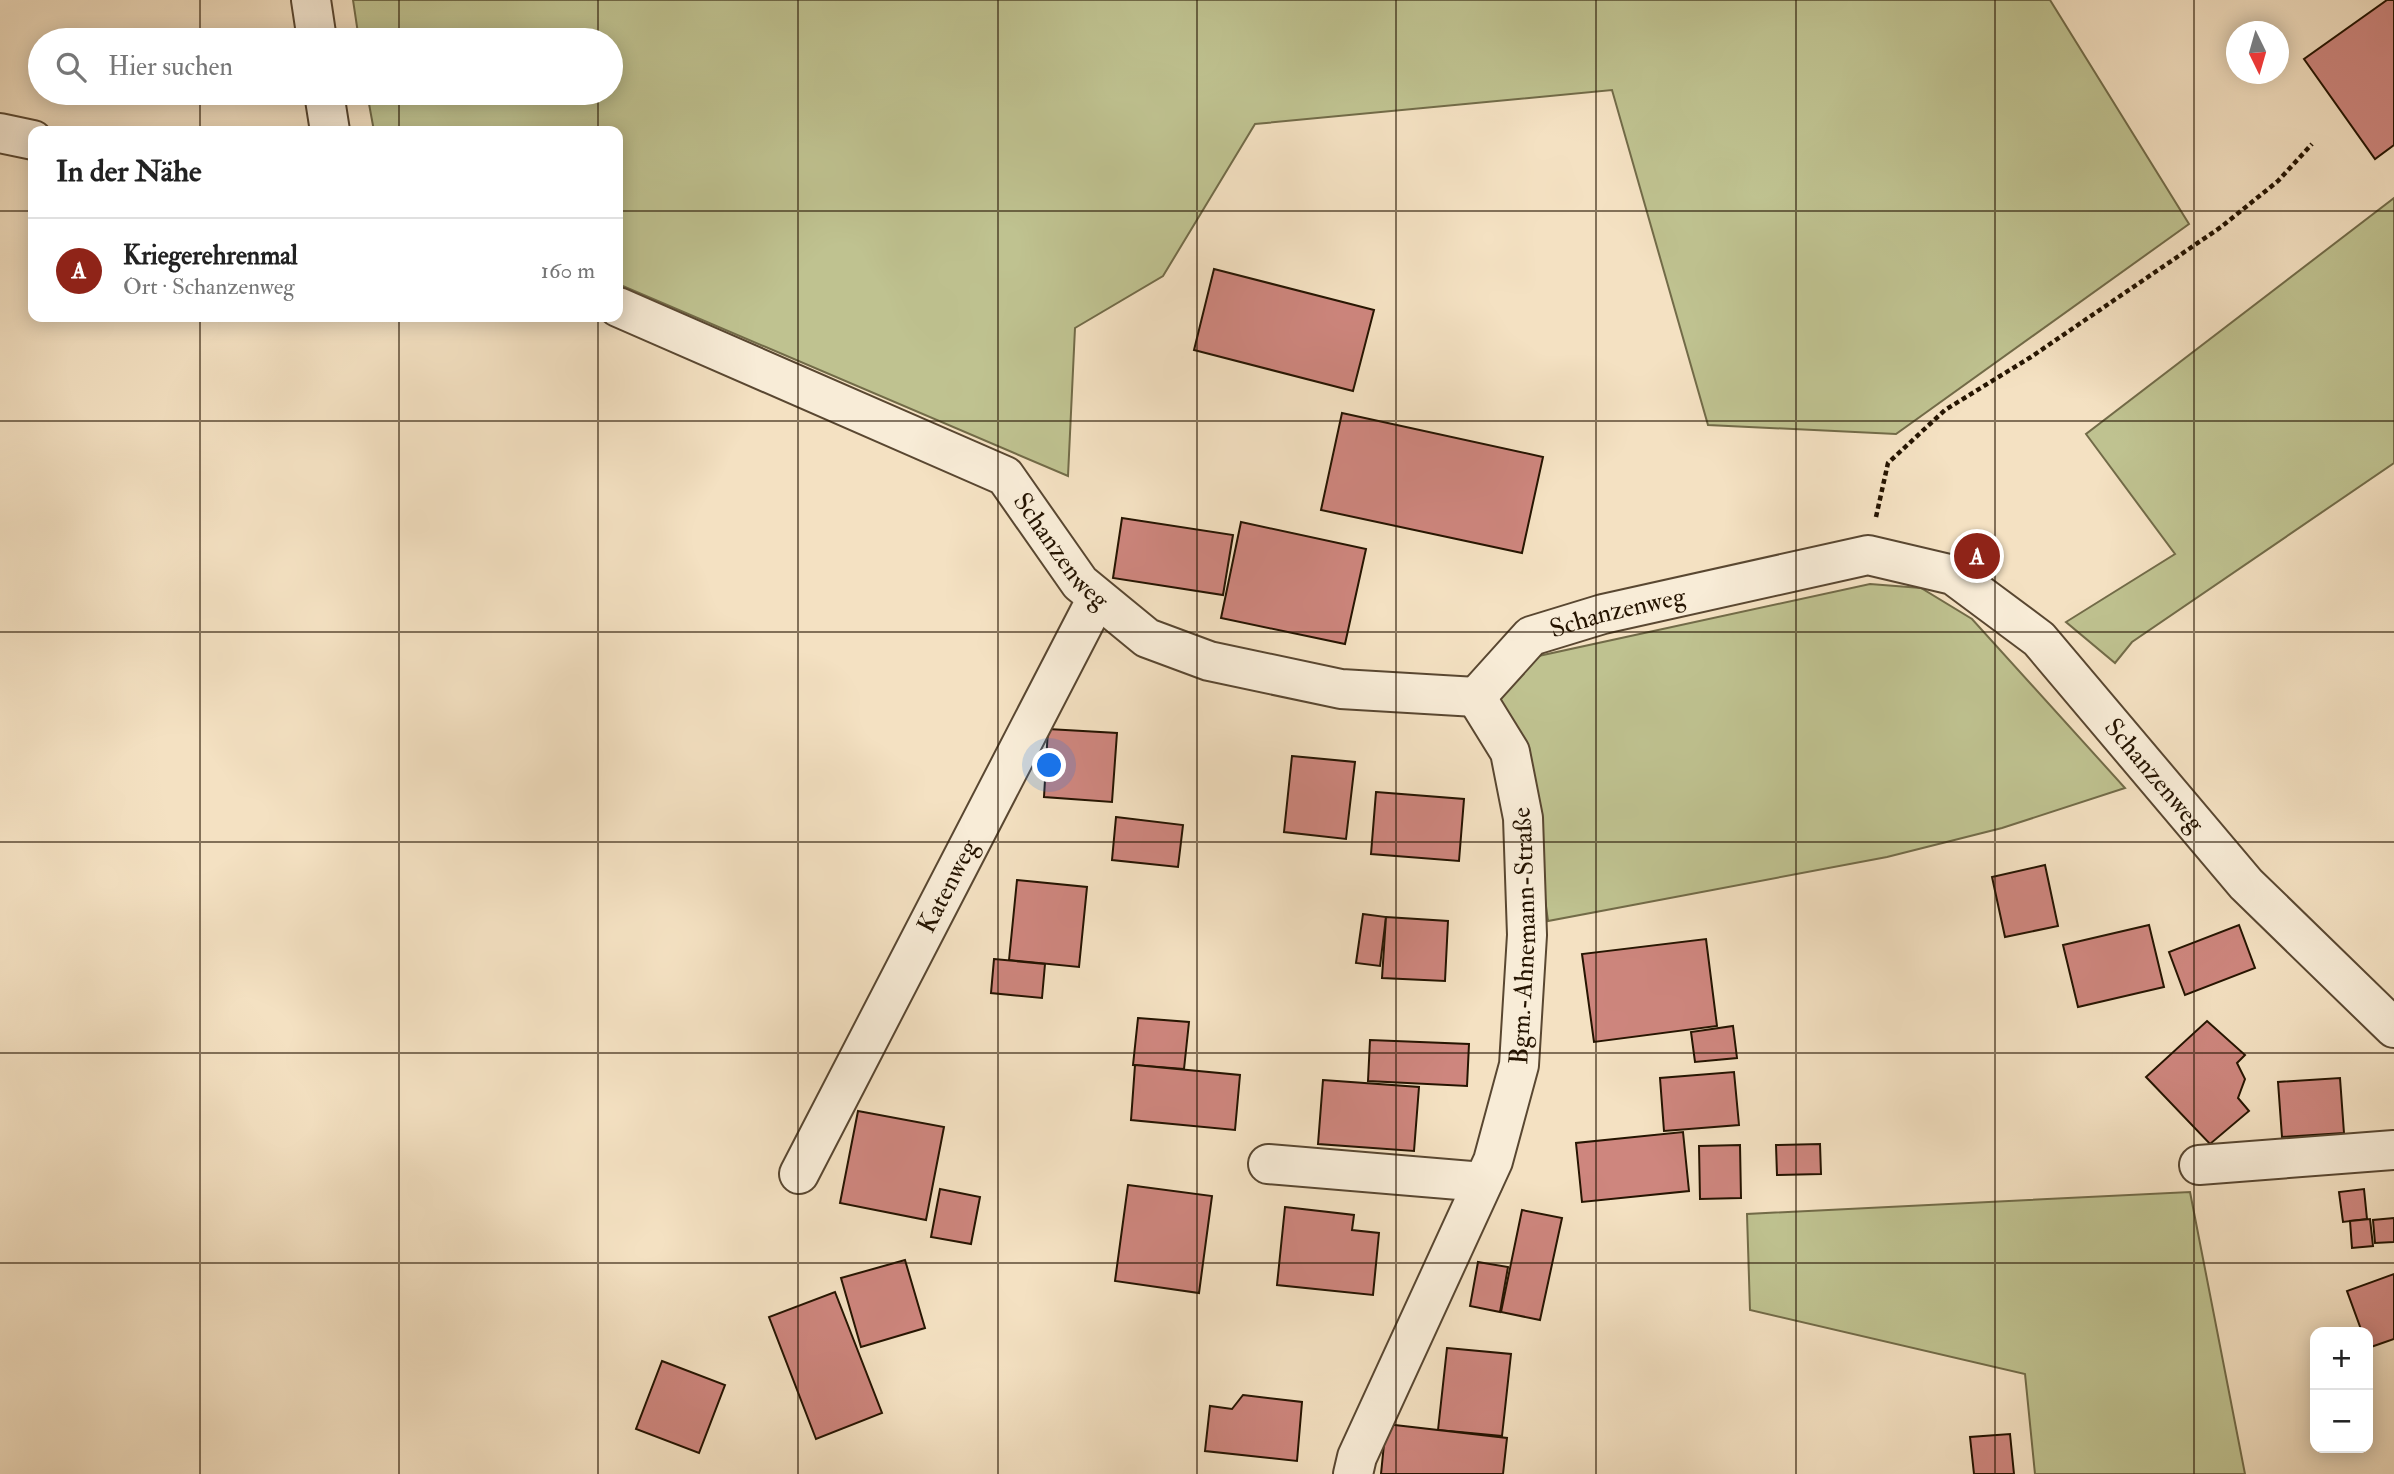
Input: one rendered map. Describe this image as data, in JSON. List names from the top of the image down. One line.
{"streets":{"street":["Schanzenweg","Katenweg","Bgm.-Ahnemann-Straße"]},"crossings":[["Schanzenweg","Katenweg"],["Schanzenweg","Bgm.-Ahnemann-Straße"]],"north":"bottom","page":{"search":"Hier suchen","heading":"In der Nähe","list":[{"mark":"A","name":"Kriegerehrenmal","note":"Ort · Schanzenweg","value":"160 m"}],"pins":"A","map_buttons":["+","−"]}}
